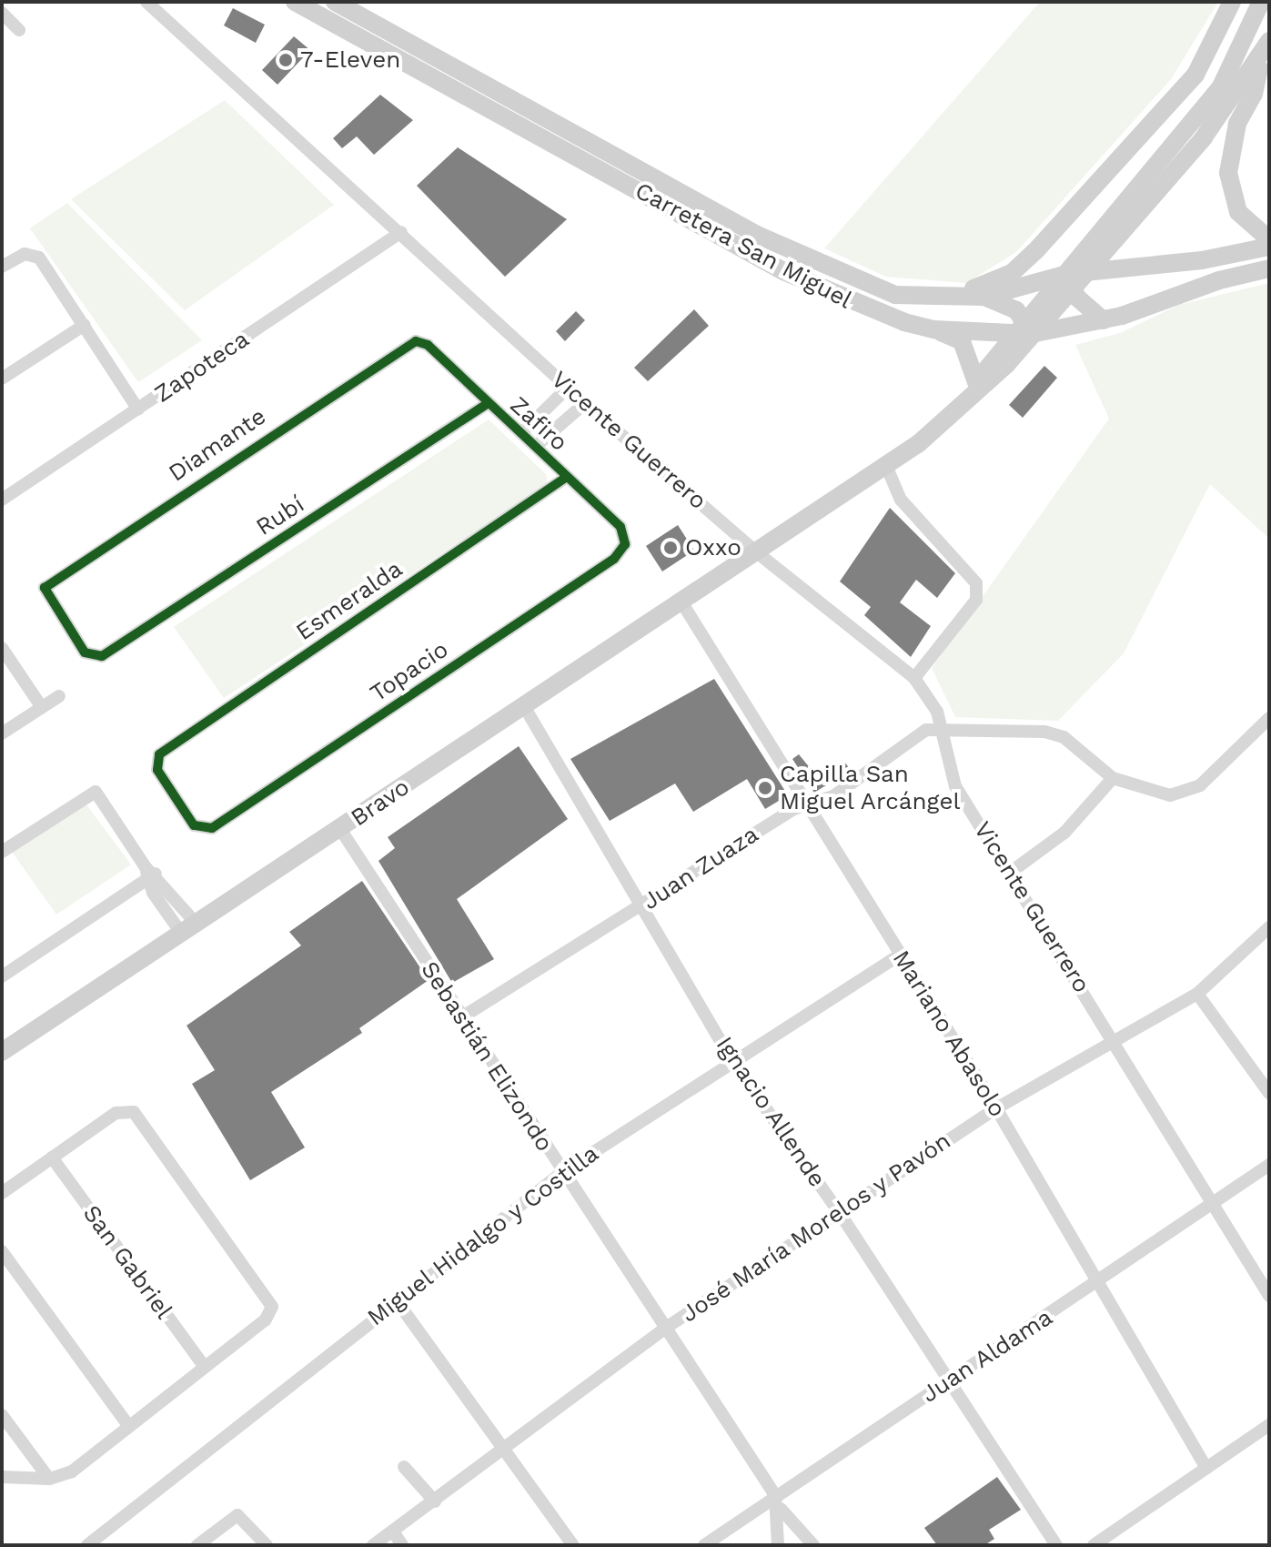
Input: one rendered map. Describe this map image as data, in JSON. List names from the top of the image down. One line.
{"streets":{"main road":["Carretera San Miguel","Bravo"],"street":["Zapoteca","Zafiro","Vicente Guerrero","Diamante","Rubí","Esmeralda","Topacio","Juan Zuaza","Mariano Abasolo","Sebastián Elizondo","Ignacio Allende","José María Morelos y Pavón","Miguel Hidalgo y Costilla","San Gabriel","Juan Aldama"]},"crossings":[["Zapoteca","Vicente Guerrero"],["Zafiro","Diamante"],["Zafiro","Rubí"],["Zafiro","Esmeralda"],["Zafiro","Topacio"],["Vicente Guerrero","Bravo"],["Vicente Guerrero","Juan Zuaza"],["Vicente Guerrero","José María Morelos y Pavón"],["Vicente Guerrero","Juan Aldama"],["Diamante","Rubí"],["Esmeralda","Topacio"],["Bravo","Mariano Abasolo"],["Bravo","Sebastián Elizondo"],["Bravo","Ignacio Allende"],["Juan Zuaza","Mariano Abasolo"],["Juan Zuaza","Sebastián Elizondo"],["Juan Zuaza","Ignacio Allende"],["Mariano Abasolo","José María Morelos y Pavón"],["Mariano Abasolo","Miguel Hidalgo y Costilla"],["Mariano Abasolo","Juan Aldama"],["Sebastián Elizondo","José María Morelos y Pavón"],["Sebastián Elizondo","Miguel Hidalgo y Costilla"],["Sebastián Elizondo","Juan Aldama"],["Ignacio Allende","José María Morelos y Pavón"],["Ignacio Allende","Miguel Hidalgo y Costilla"],["Ignacio Allende","Juan Aldama"]],"places":["7-Eleven","Oxxo","Capilla San Miguel Arcángel"]}
